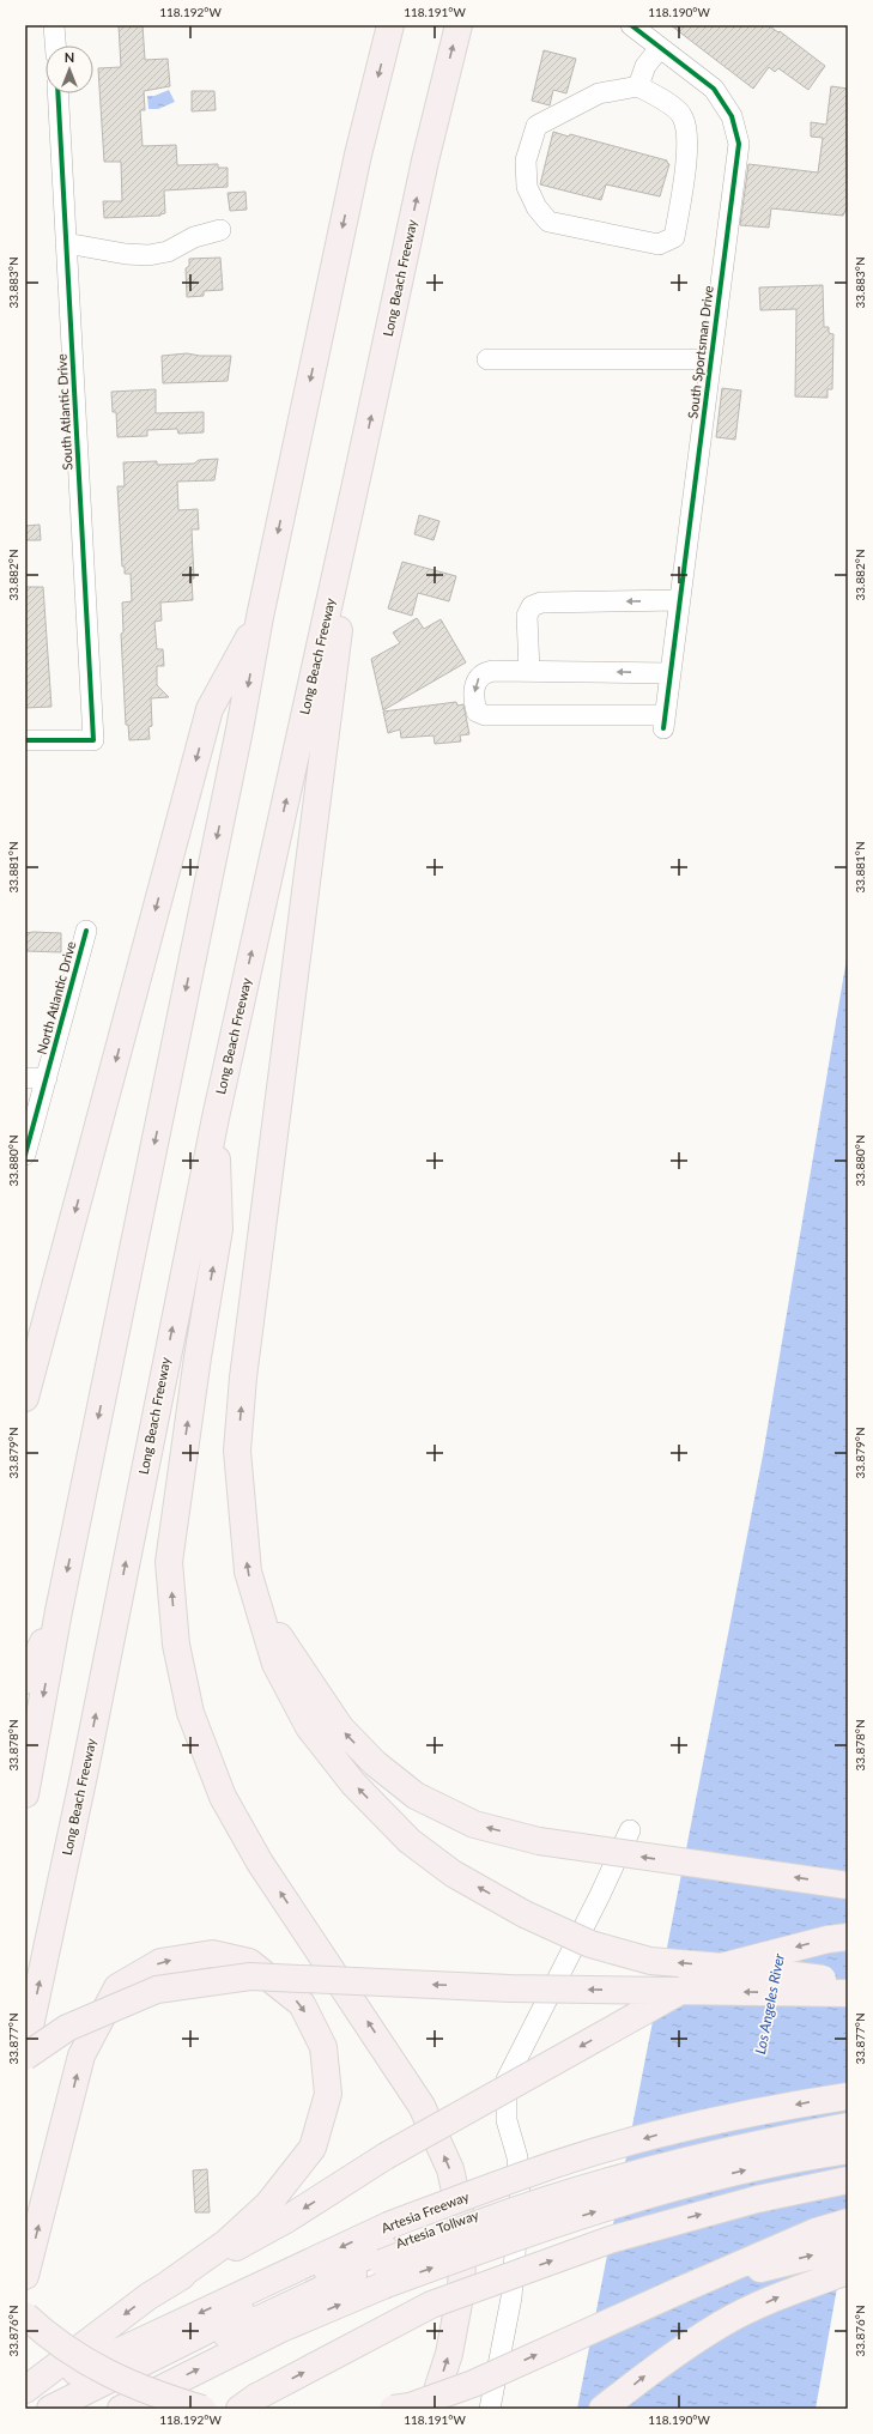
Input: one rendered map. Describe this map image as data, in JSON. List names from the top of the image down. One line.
{"streets":{"highway":["Long Beach Freeway","Artesia Freeway","Artesia Tollway"],"street":["South Sportsman Drive","South Atlantic Drive","North Atlantic Drive"]},"crossings":[["Artesia Freeway","Artesia Tollway"]],"water":["Los Angeles River"],"north":"top","coordinates":["118.192°W","118.191°W","118.190°W","33.883°N","33.882°N","33.881°N","33.880°N","33.879°N","33.878°N","33.877°N","33.876°N"]}
